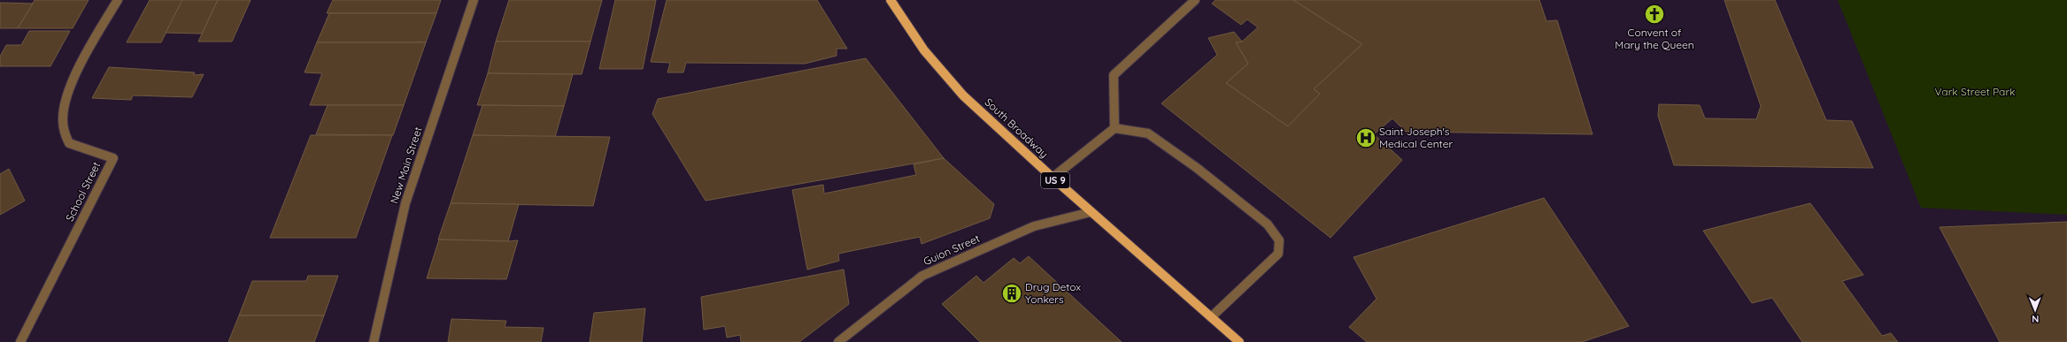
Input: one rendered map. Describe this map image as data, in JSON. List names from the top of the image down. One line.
{"streets":{"main road":["South Broadway","US 9"],"street":["New Main Street","School Street","Guion Street"]},"crossings":[["South Broadway","Guion Street"]],"parks":["Vark Street Park"],"places":{"church":["Convent of Mary the Queen"],"hospital":["Saint Joseph's Medical Center"],"building":["Drug Detox Yonkers"]},"north":"bottom"}
